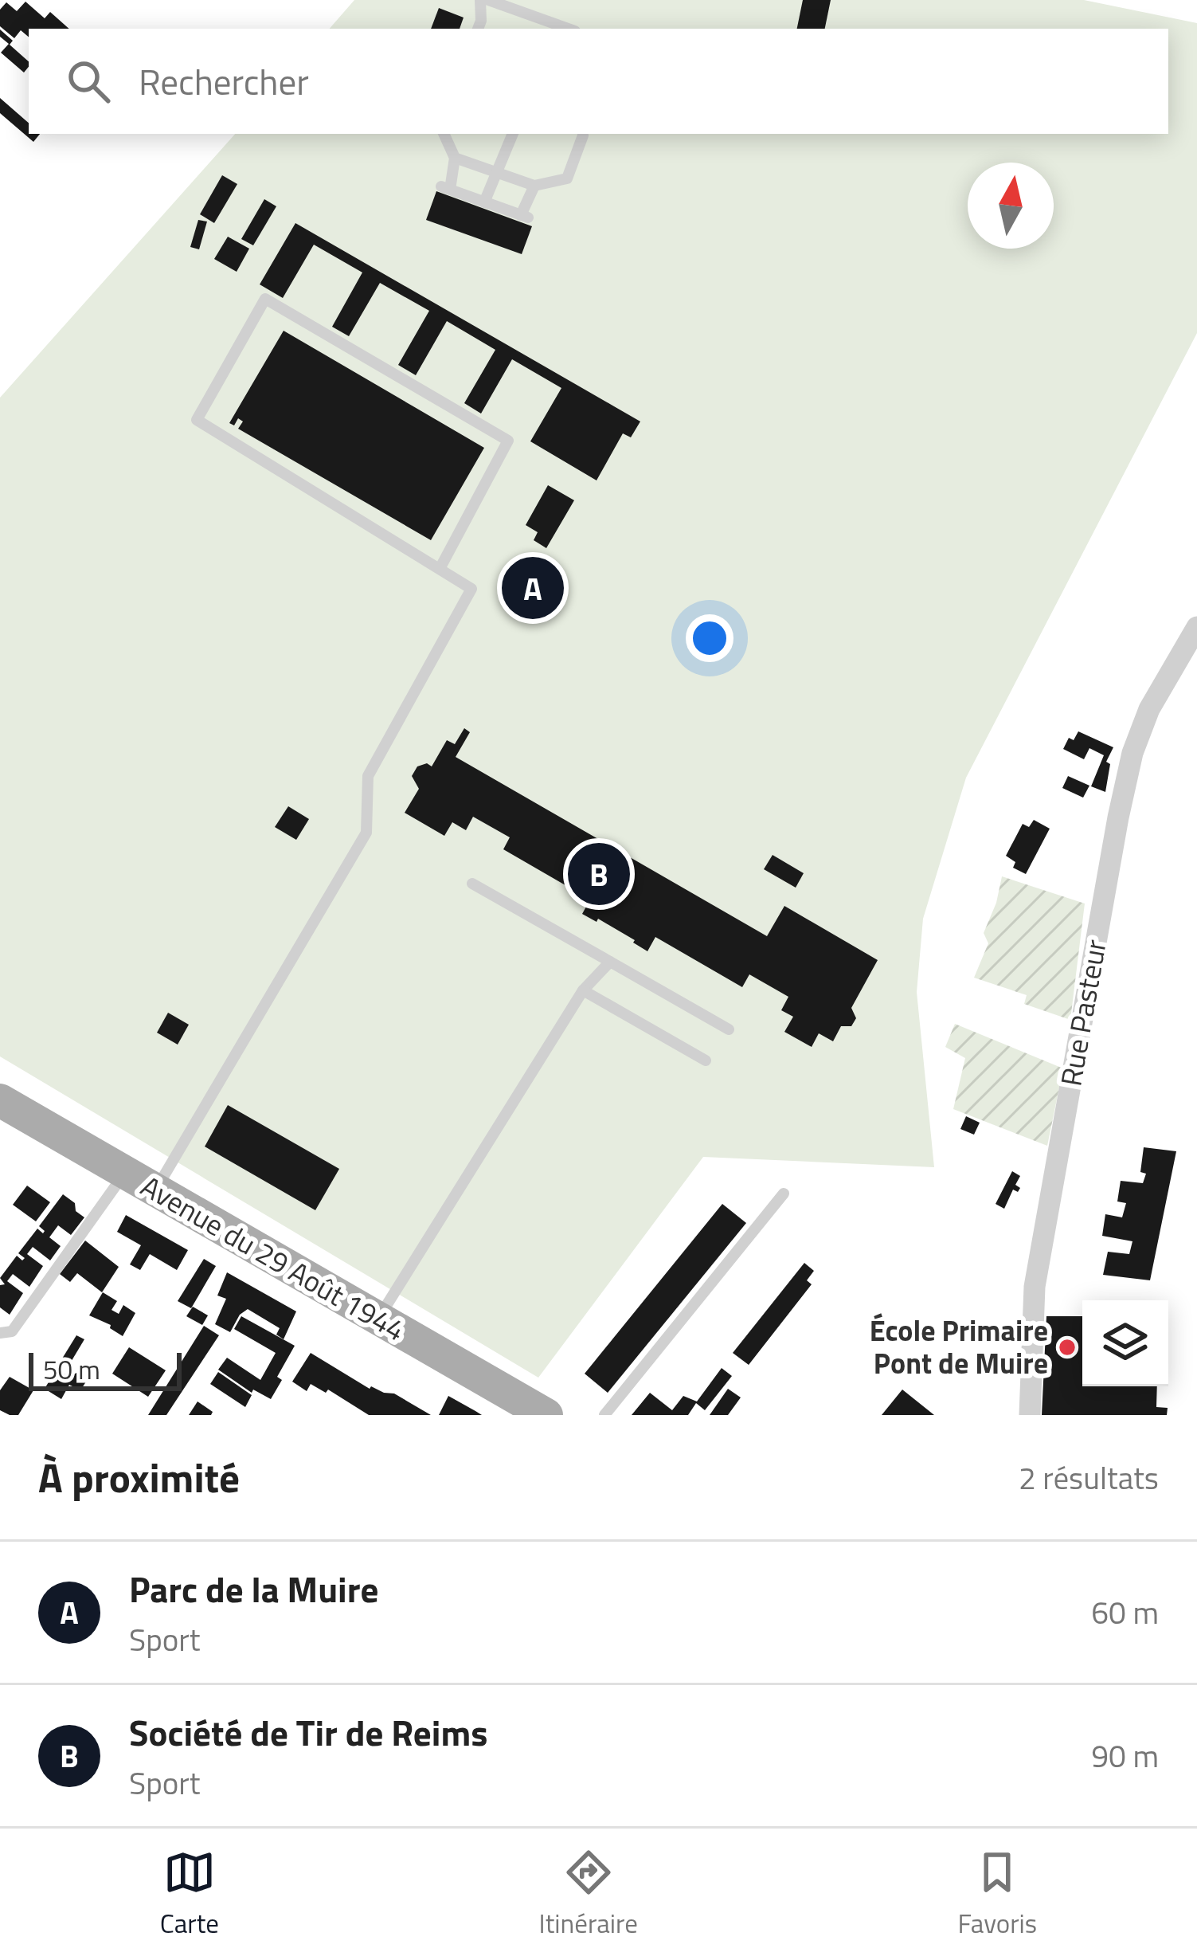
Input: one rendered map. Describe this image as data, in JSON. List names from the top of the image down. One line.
{"streets":{"main road":["Avenue du 29 Août 1944"],"street":["Rue Pasteur"]},"places":["École Primaire Pont de Muire"],"scale_bar":"50 m","north":"top","page":{"search":"Rechercher","pins":["A","B"],"scale":"50 m","heading":["À proximité","2 résultats"],"list":[{"mark":"A","name":"Parc de la Muire","note":"Sport","value":"60 m"},{"mark":"B","name":"Société de Tir de Reims","note":"Sport","value":"90 m"}],"nav":["Carte","Itinéraire","Favoris"]}}
